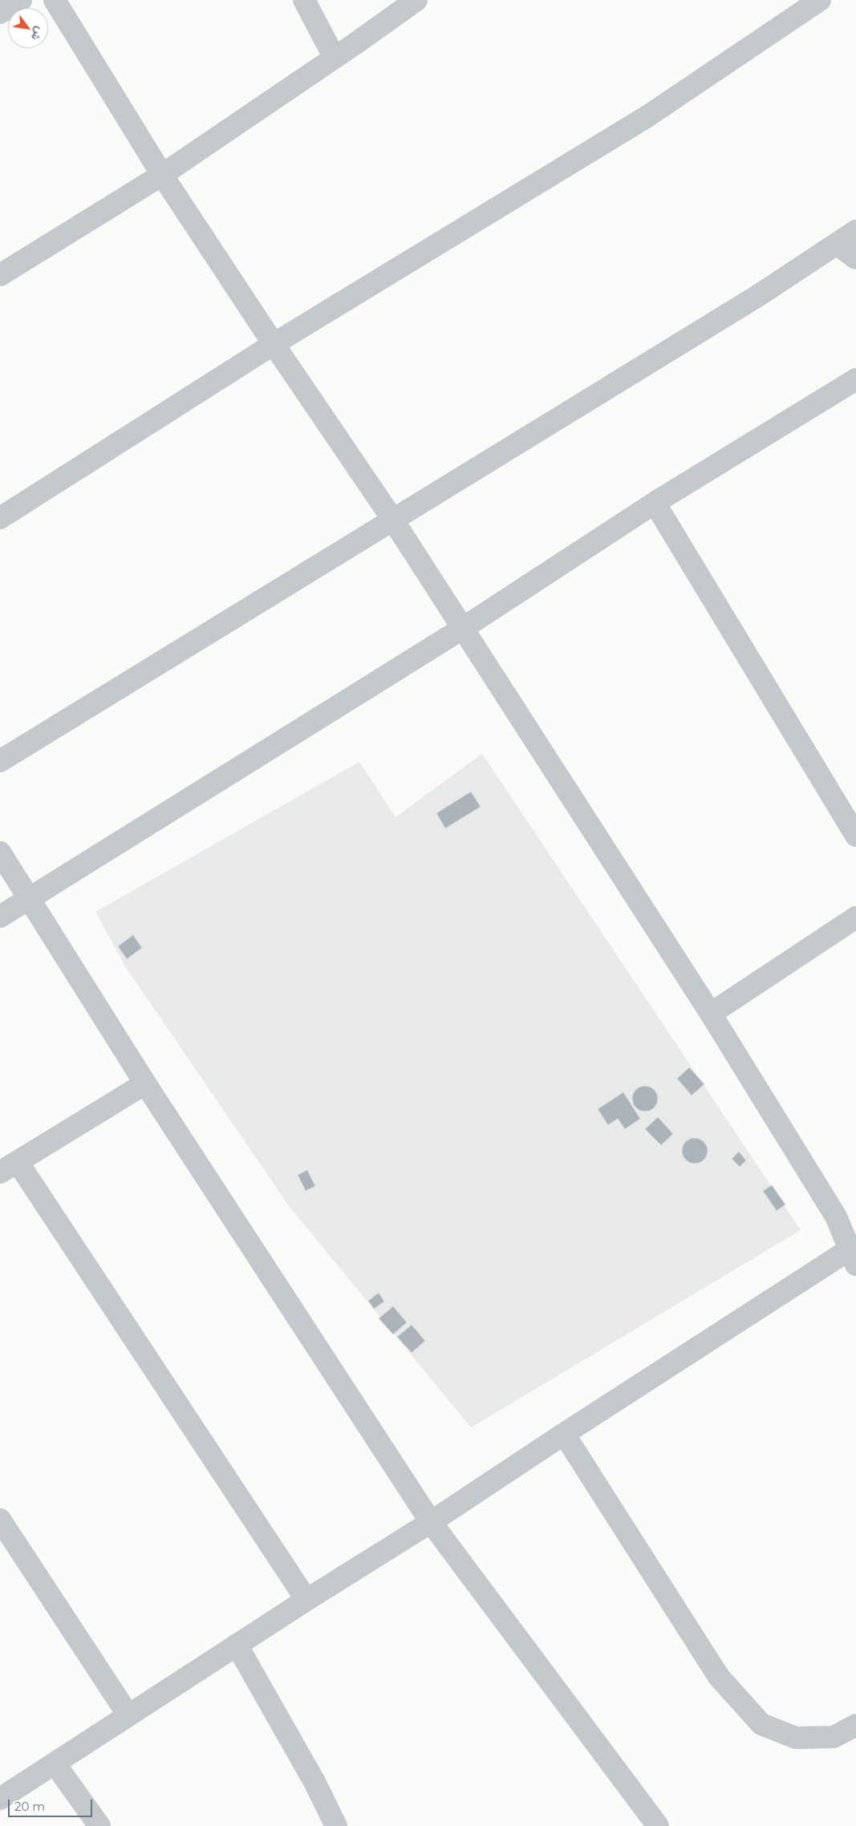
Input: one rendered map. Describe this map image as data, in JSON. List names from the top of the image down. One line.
{"scale_bar":"20 m","north":"bottom right"}
